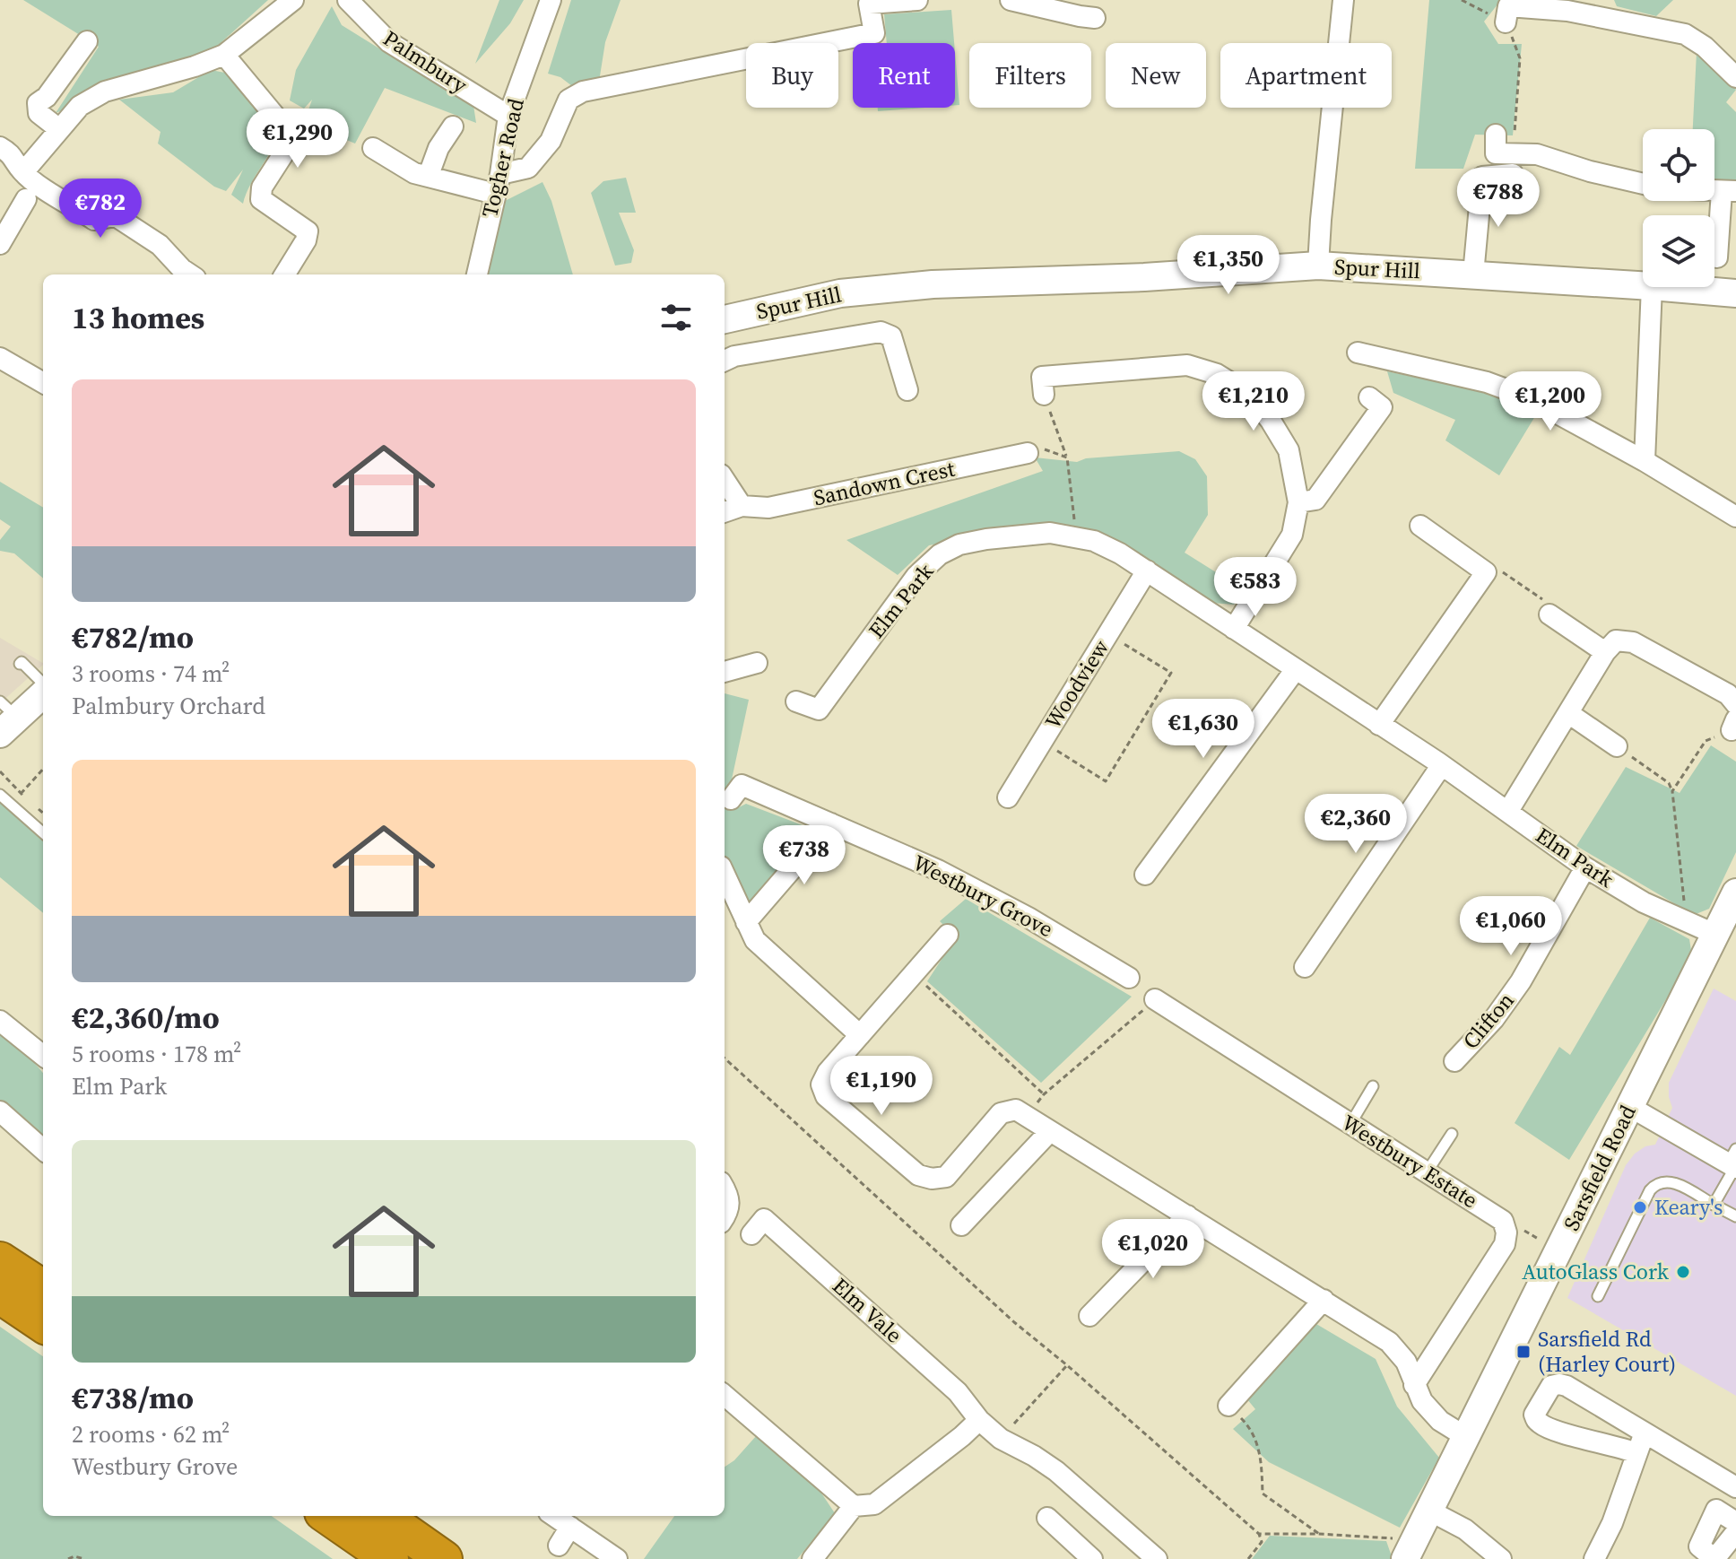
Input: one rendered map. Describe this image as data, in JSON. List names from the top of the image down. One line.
{"streets":{"street":["Palmbury","Togher Road","Spur Hill","Sandown Crest","Elm Park","Woodview","Westbury Grove","Clifton","Westbury Estate","Sarsfield Road","Elm Vale"]},"crossings":[["Palmbury","Togher Road"],["Elm Park","Woodview"],["Elm Park","Clifton"],["Elm Park","Sarsfield Road"]],"places":{"other":["Keary's","AutoGlass Cork"],"transit":["Sarsfield Rd (Harley Court)"]},"page":{"chip":["Buy","Rent","Filters","New","Apartment"],"price":["€1,290","€788","€782","€1,350","€1,210","€1,200","€583","€1,630","€2,360","€738","€1,060","€1,190","€1,020"],"heading":"13 homes","list":[{"name":"€782/mo","note":"3 rooms · 74 m² · Palmbury Orchard"},{"name":"€2,360/mo","note":"5 rooms · 178 m² · Elm Park"},{"name":"€738/mo","note":"2 rooms · 62 m² · Westbury Grove"}]}}
